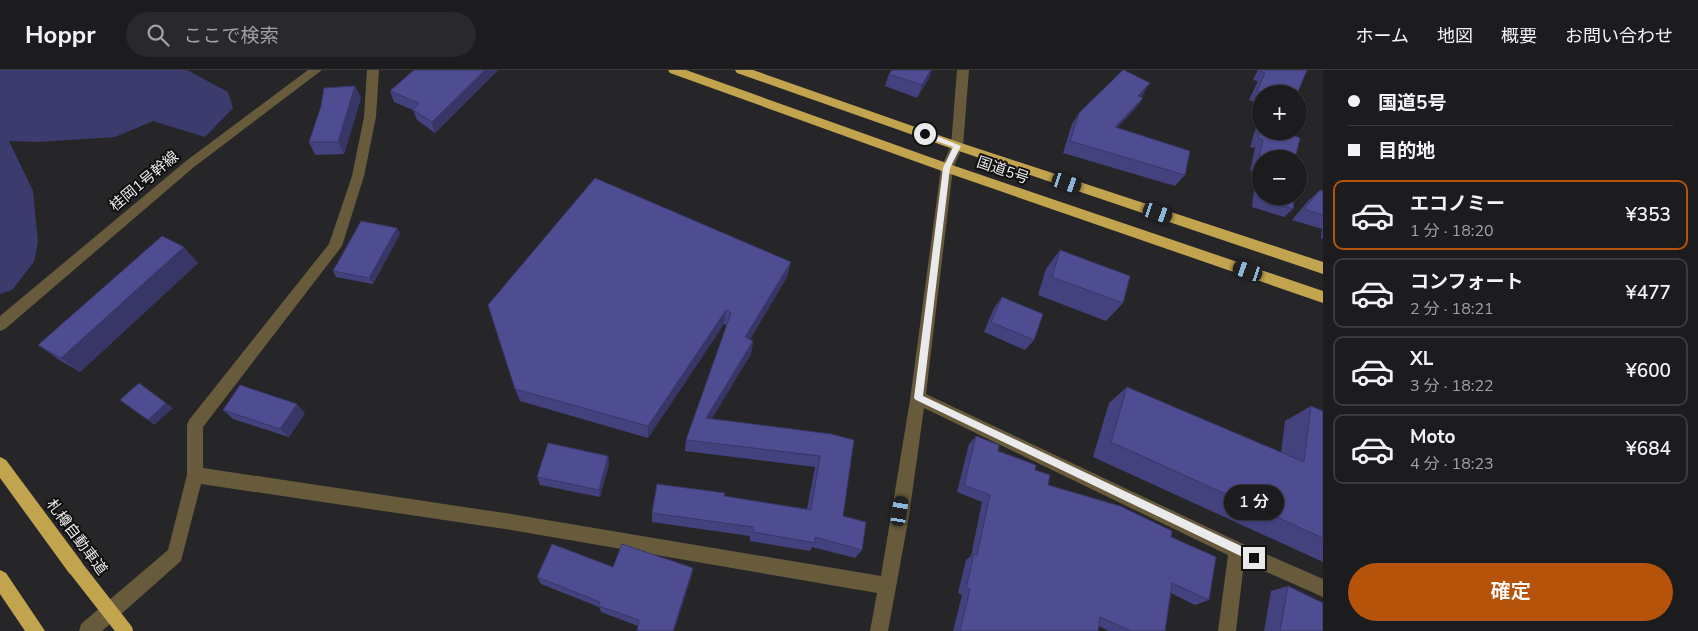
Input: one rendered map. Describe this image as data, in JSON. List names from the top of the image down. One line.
{"streets":{"highway":["国道5号","札樽自動車道"],"street":["桂岡1号幹線"]},"page":{"header":"Hoppr","search":"ここで検索","nav":["ホーム","地図","概要","お問い合わせ"],"banner":["国道5号","目的地"],"map_buttons":["+","−"],"list":[{"name":"エコノミー","note":"1 分 · 18:20","value":"¥353"},{"name":"コンフォート","note":"2 分 · 18:21","value":"¥477"},{"name":"XL","note":"3 分 · 18:22","value":"¥600"},{"name":"Moto","note":"4 分 · 18:23","value":"¥684"}],"bubble":"1 分","buttons":"確定"}}
